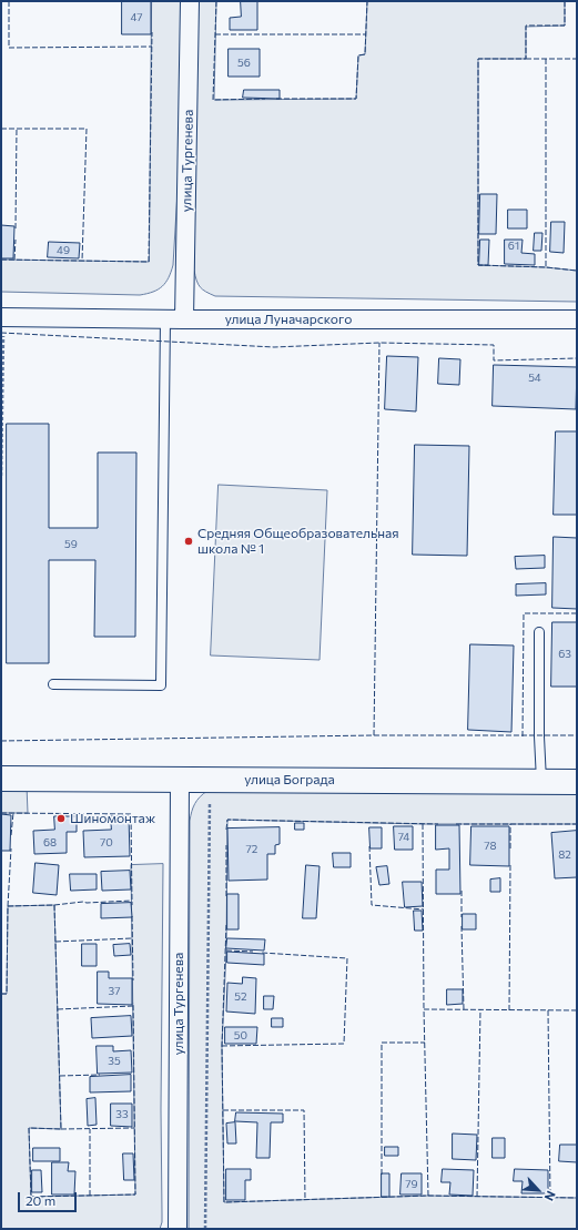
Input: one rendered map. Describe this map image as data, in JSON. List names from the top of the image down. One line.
{"streets":{"street":["улица Тургенева","улица Луначарского","улица Бограда"]},"crossings":[["улица Тургенева","улица Луначарского"],["улица Тургенева","улица Бограда"]],"places":["Средняя Общеобразовательная школа № 1","Шиномонтаж"],"house_numbers":["47","56","61","49","54","59","63","74","68","70","78","72","82","37","52","50","35","33","79"],"scale_bar":"20 m","north":"bottom right"}
